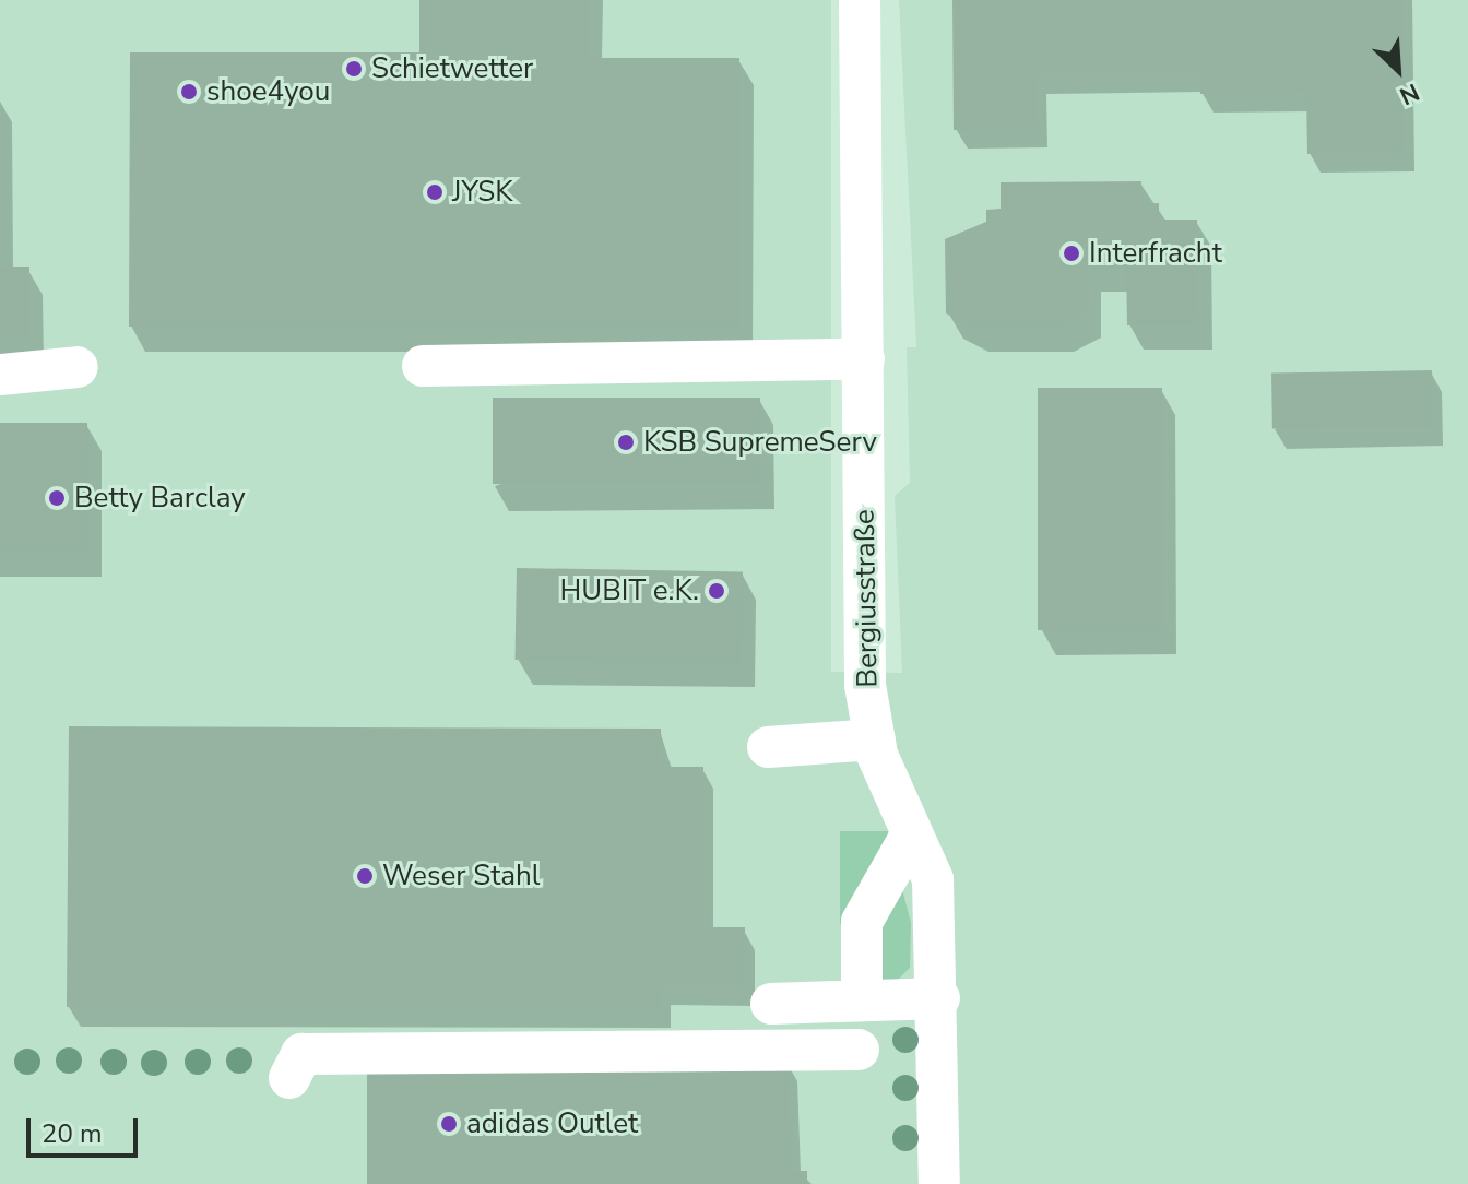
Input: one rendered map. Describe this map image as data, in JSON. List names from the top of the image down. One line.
{"streets":{"street":["Bergiusstraße"]},"places":["Schietwetter","shoe4you","JYSK","Interfracht","KSB SupremeServ","Betty Barclay","HUBIT e.K.","Weser Stahl","adidas Outlet"],"scale_bar":"20 m","north":"bottom right"}
